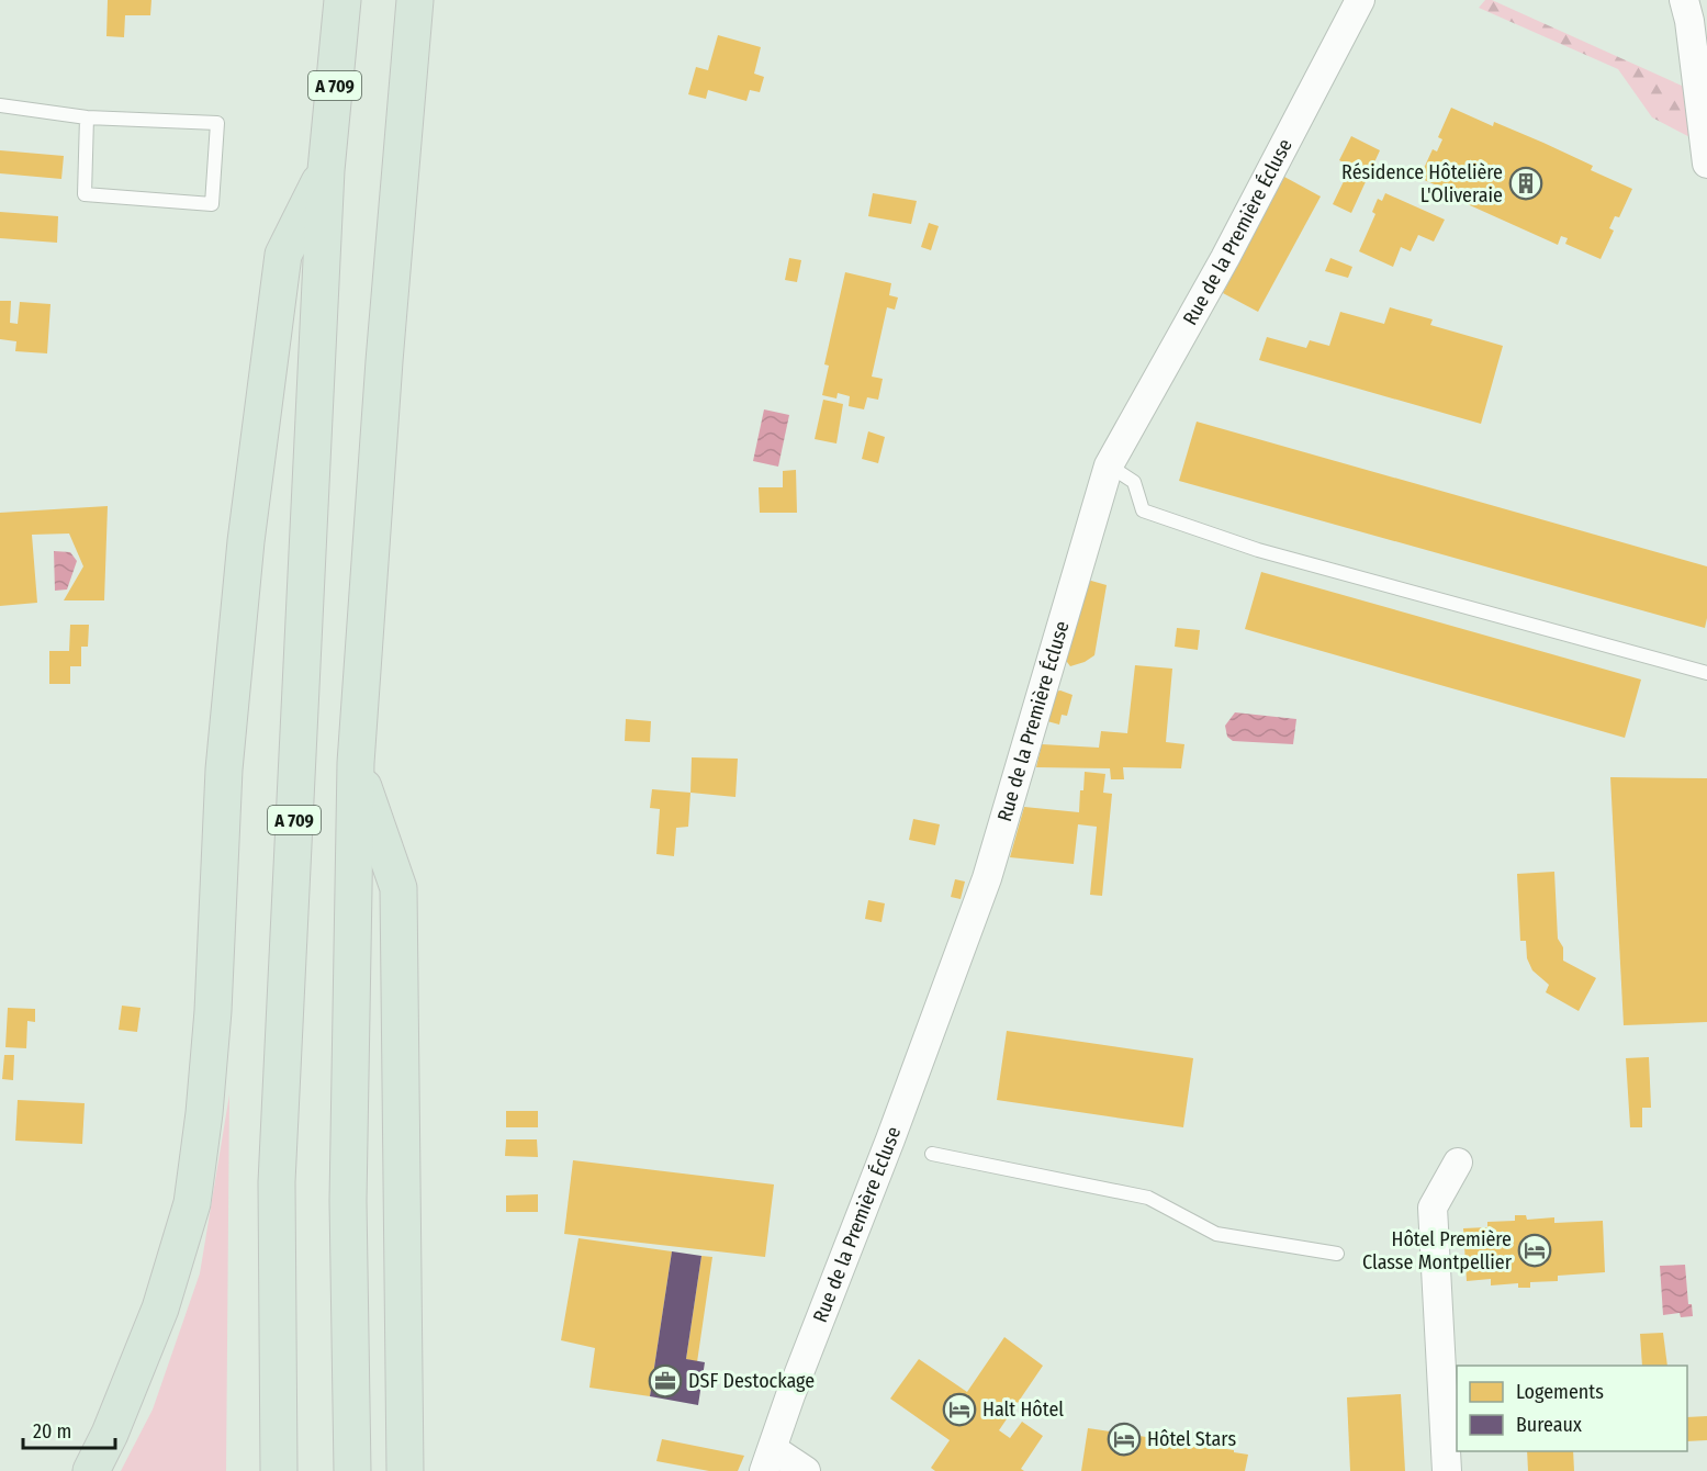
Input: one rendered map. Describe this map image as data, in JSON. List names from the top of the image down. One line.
{"streets":{"highway":["A 709"],"street":["Rue de la Première Écluse"]},"places":{"building":["Résidence Hôtelière L'Oliveraie"],"hotel":["Hôtel Première Classe Montpellier","Halt Hôtel","Hôtel Stars"],"office":["DSF Destockage"]},"legend":["Logements","Bureaux"],"scale_bar":"20 m"}
